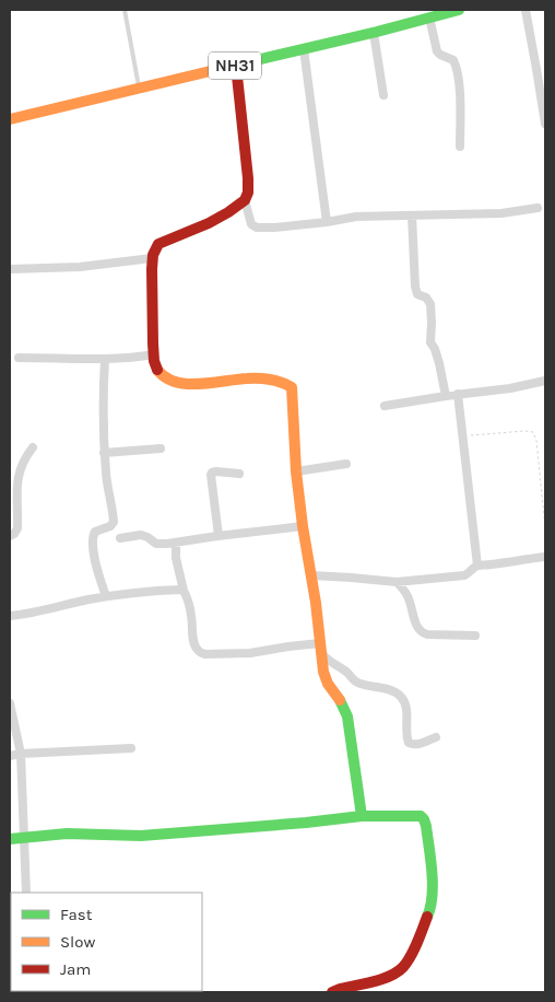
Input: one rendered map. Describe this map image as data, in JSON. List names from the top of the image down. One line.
{"streets":{"main road":["NH31"]},"legend":["Fast","Slow","Jam"]}
